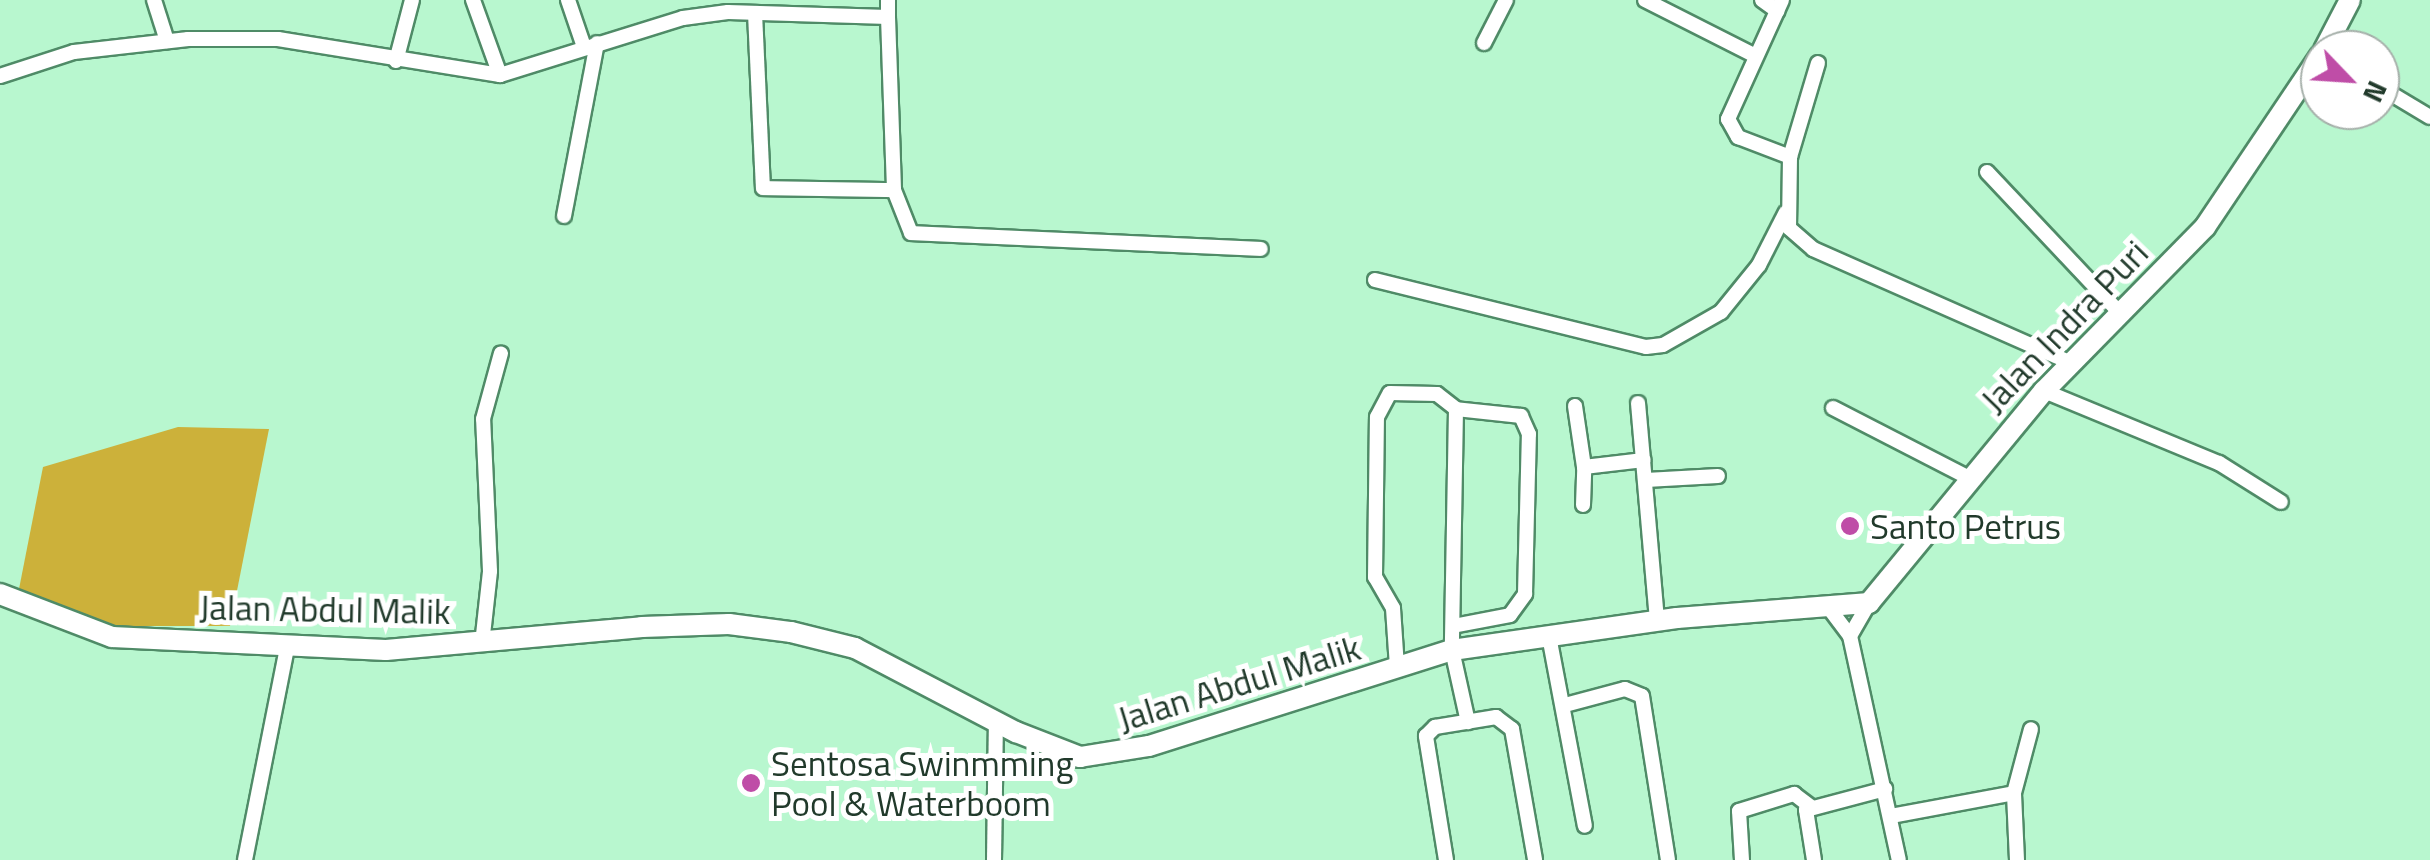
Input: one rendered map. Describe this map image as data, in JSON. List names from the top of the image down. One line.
{"streets":{"street":["Jalan Indra Puri","Jalan Abdul Malik"]},"crossings":[["Jalan Indra Puri","Jalan Abdul Malik"]],"places":["Santo Petrus","Sentosa Swinmming Pool & Waterboom"],"north":"bottom right"}
